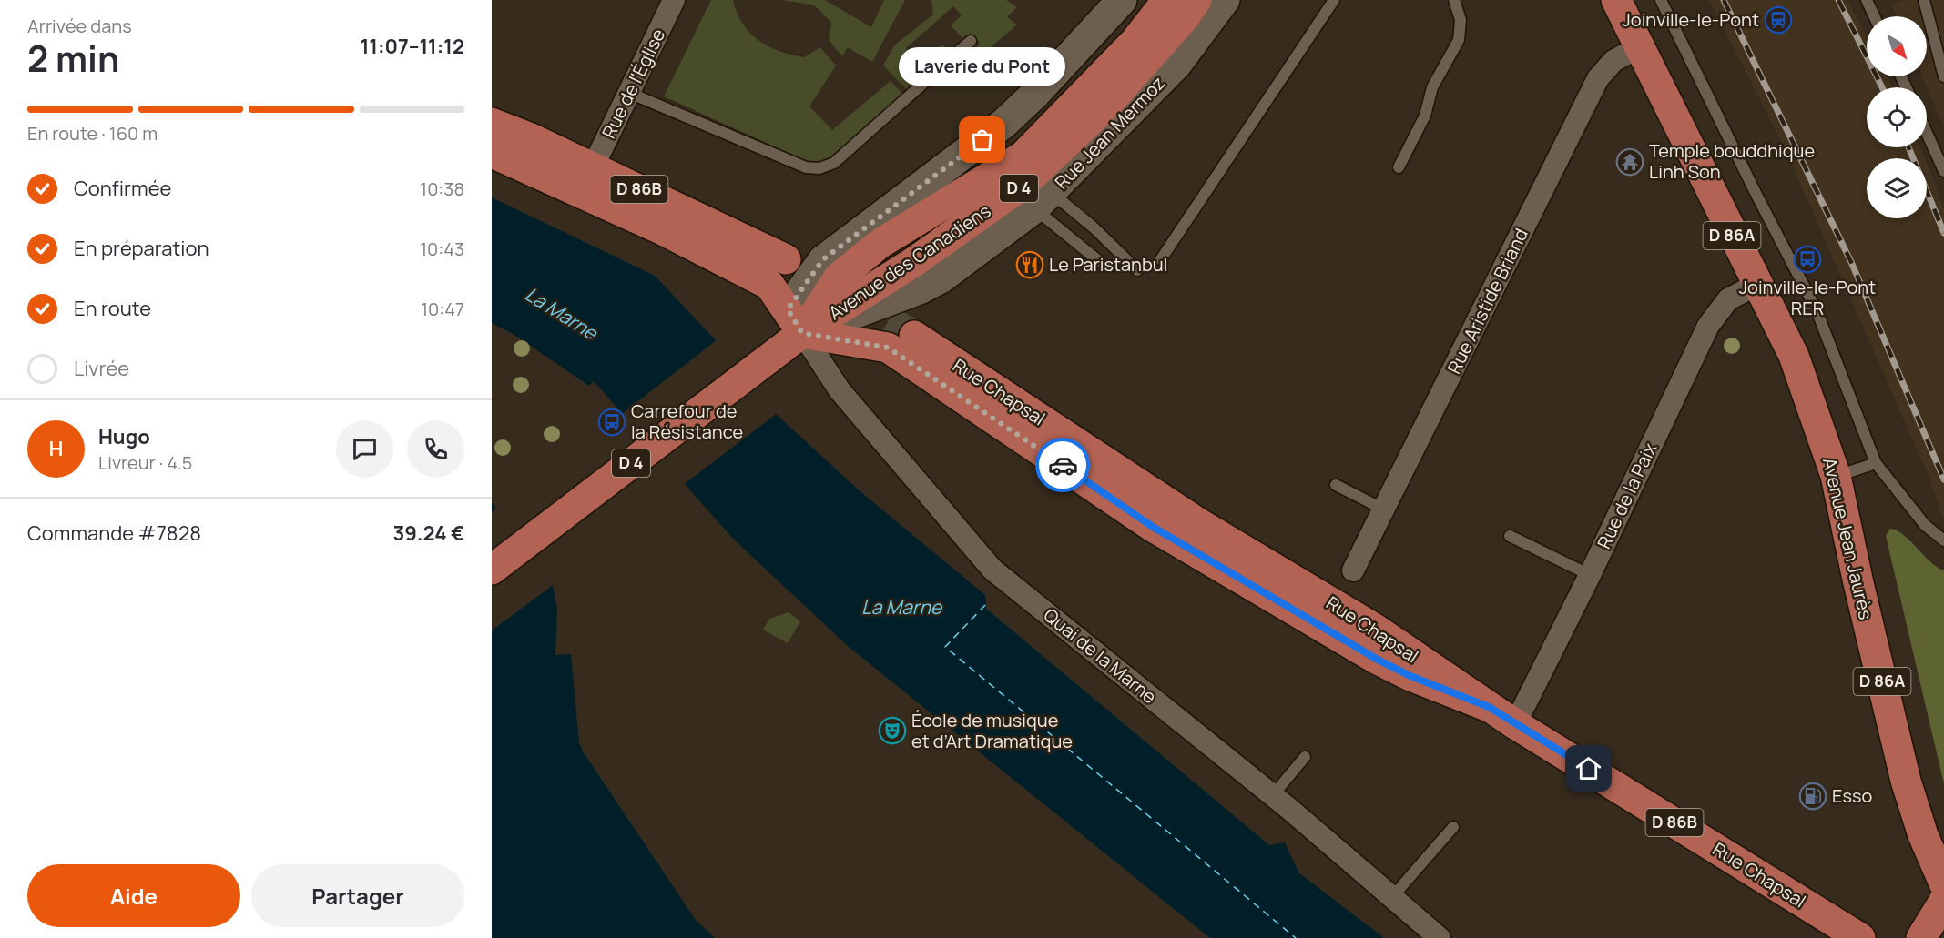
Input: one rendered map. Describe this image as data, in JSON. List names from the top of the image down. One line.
{"streets":{"main road":["D 4","D 86B","D 86A","Avenue des Canadiens","Rue Chapsal","Avenue Jean Jaurès"],"street":["Rue de l'Église","Rue Jean Mermoz","Rue Aristide Briand","Rue de la Paix","Quai de la Marne"]},"crossings":[["Rue de l'Église","D 86B"],["Rue Jean Mermoz","D 4"],["Rue Jean Mermoz","Avenue des Canadiens"],["Rue Jean Mermoz","Quai de la Marne"],["D 4","Avenue des Canadiens"],["D 4","Quai de la Marne"],["Avenue des Canadiens","Quai de la Marne"],["Rue Aristide Briand","Avenue Jean Jaurès"],["Rue Chapsal","Rue de la Paix"],["Rue de la Paix","Avenue Jean Jaurès"]],"water":["La Marne"],"places":{"station":["Joinville-le-Pont"],"other":["Laverie du Pont"],"temple":["Temple bouddhique Linh Son"],"bus stop":["Joinville-le-Pont RER","Carrefour de la Résistance"],"restaurant":["Le Paristanbul"],"theatre":["École de musique et d’Art Dramatique"],"fuel station":["Esso"]},"north":"bottom right","page":{"heading":["2 min","Arrivée dans","11:07–11:12"],"panel":["Hugo","Livreur · 4.5","Commande #7828","39.24 €"],"bubble":"Laverie du Pont","bar":"En route · 160 m","list":[["Confirmée","10:38"],["En préparation","10:43"],["En route","10:47"],"Livrée"],"round":"H","buttons":["Aide","Partager"]}}
